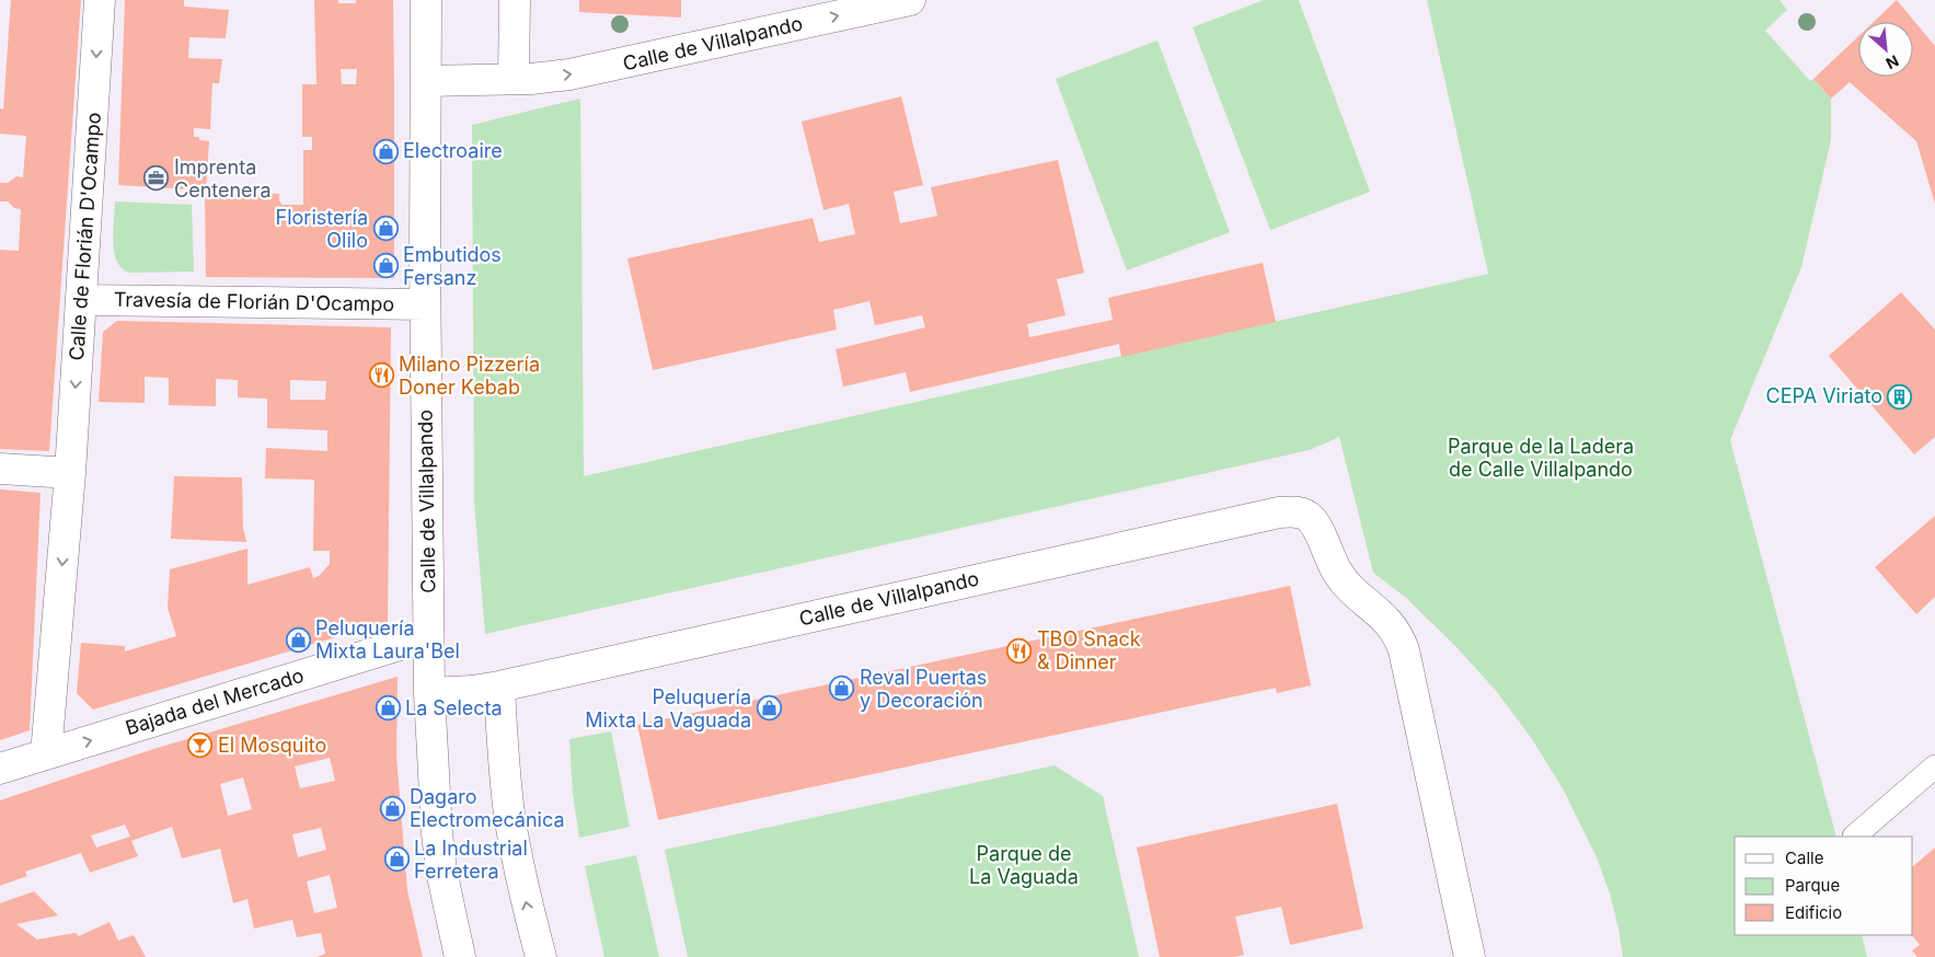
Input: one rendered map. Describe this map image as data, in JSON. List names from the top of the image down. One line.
{"streets":{"street":["Calle de Villalpando","Calle de Florián D'Ocampo","Travesía de Florián D'Ocampo","Bajada del Mercado"]},"crossings":[["Calle de Villalpando","Travesía de Florián D'Ocampo"],["Calle de Villalpando","Bajada del Mercado"],["Calle de Florián D'Ocampo","Travesía de Florián D'Ocampo"],["Calle de Florián D'Ocampo","Bajada del Mercado"]],"one_way":["Calle de Florián D'Ocampo","Bajada del Mercado"],"parks":["Parque de la Ladera de Calle Villalpando","Parque de La Vaguada"],"places":{"shop":["Electroaire","Floristería Olilo","Embutidos Fersanz","Peluquería Mixta Laura'Bel","Reval Puertas y Decoración","La Selecta","Peluquería Mixta La Vaguada","Dagaro Electromecánica","La Industrial Ferretera"],"office":["Imprenta Centenera"],"restaurant":["Milano Pizzería Doner Kebab","TBO Snack & Dinner"],"building":["CEPA Viriato"],"bar":["El Mosquito"]},"legend":["Calle","Parque","Edificio"],"north":"bottom right"}
